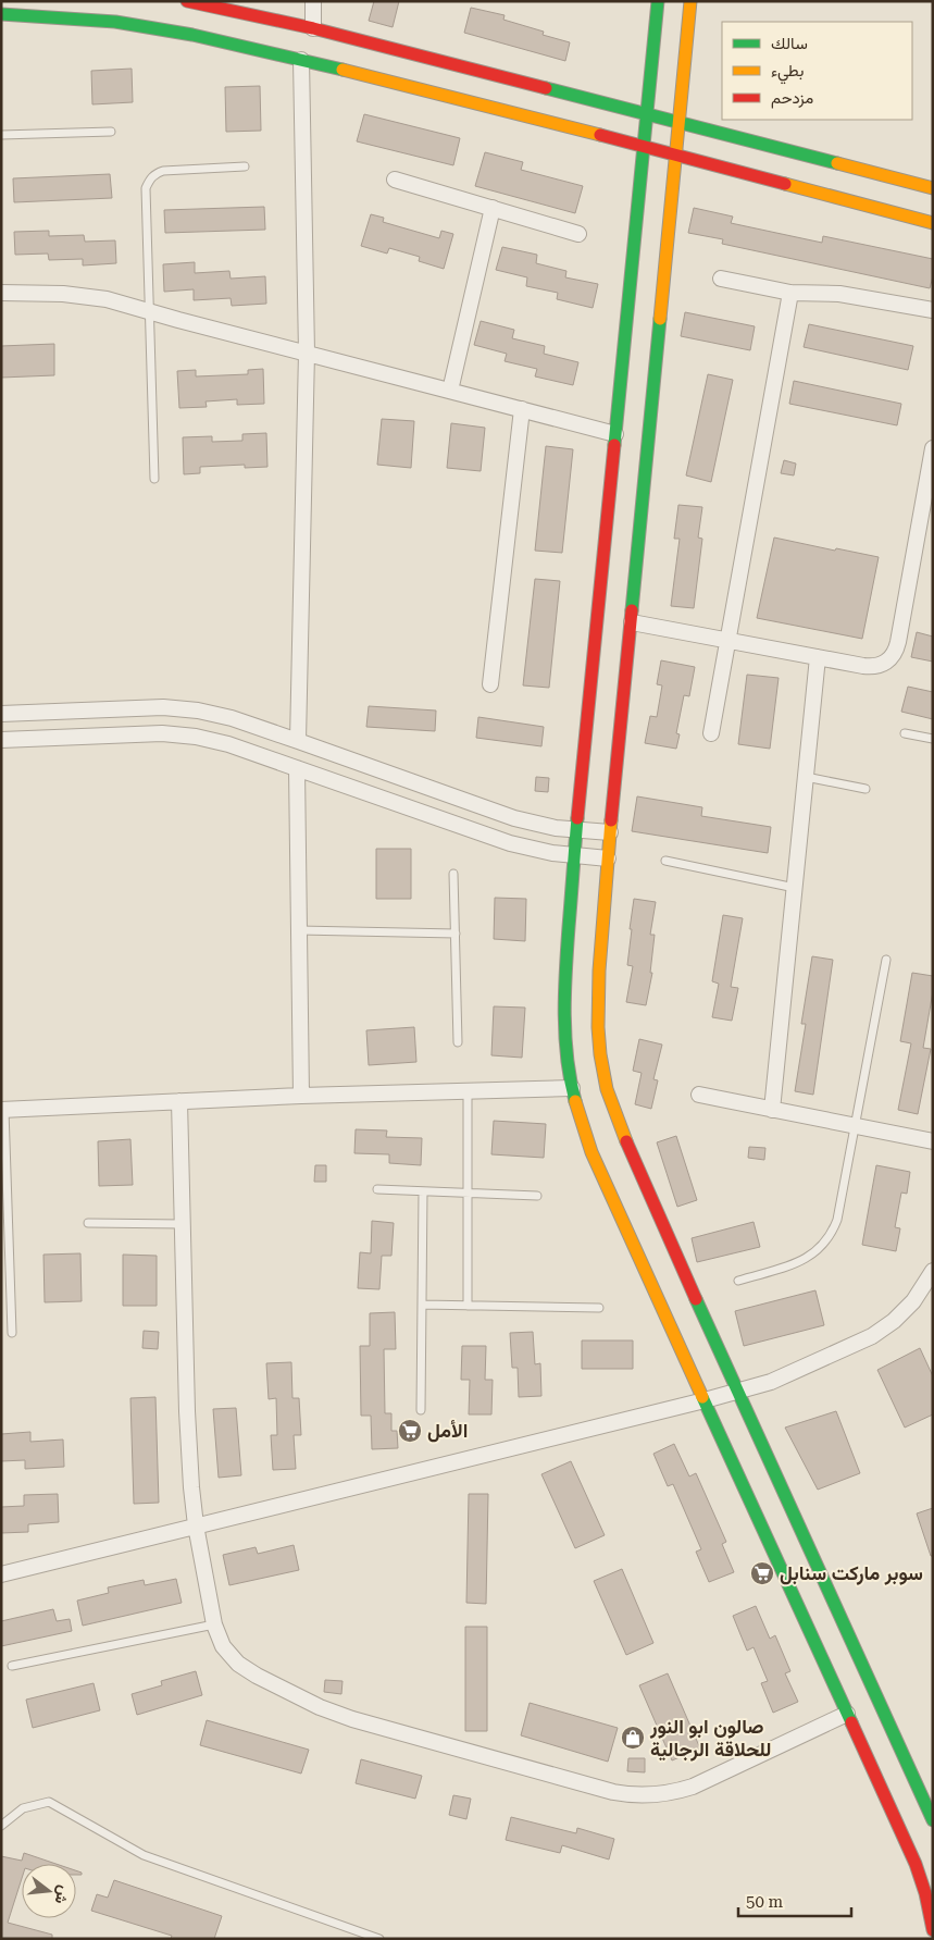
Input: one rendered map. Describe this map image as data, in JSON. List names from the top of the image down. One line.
{"places":{"supermarket":["الأمل","سوبر ماركت سنابل"],"shop":["صالون ابو النور للحلاقة الرجالية"]},"legend":["سالك","بطيء","مزدحم"],"scale_bar":"50 m","north":"right"}
